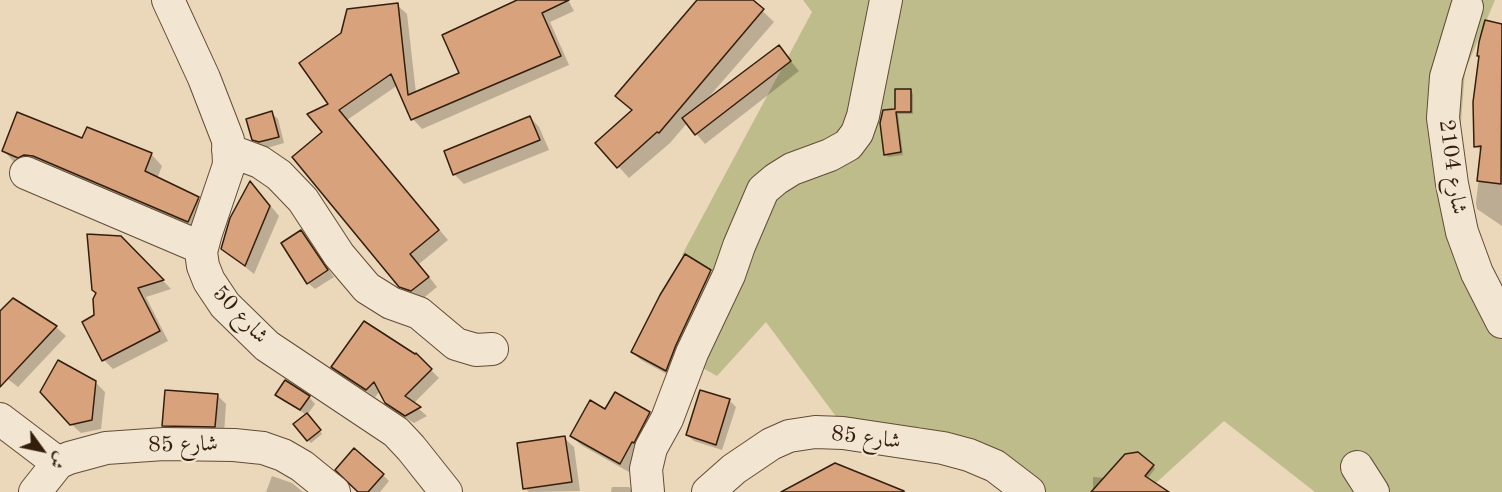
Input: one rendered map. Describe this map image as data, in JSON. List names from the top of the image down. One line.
{"streets":{"street":["شارع 2104","شارع 50","شارع 85"]},"north":"bottom right"}
